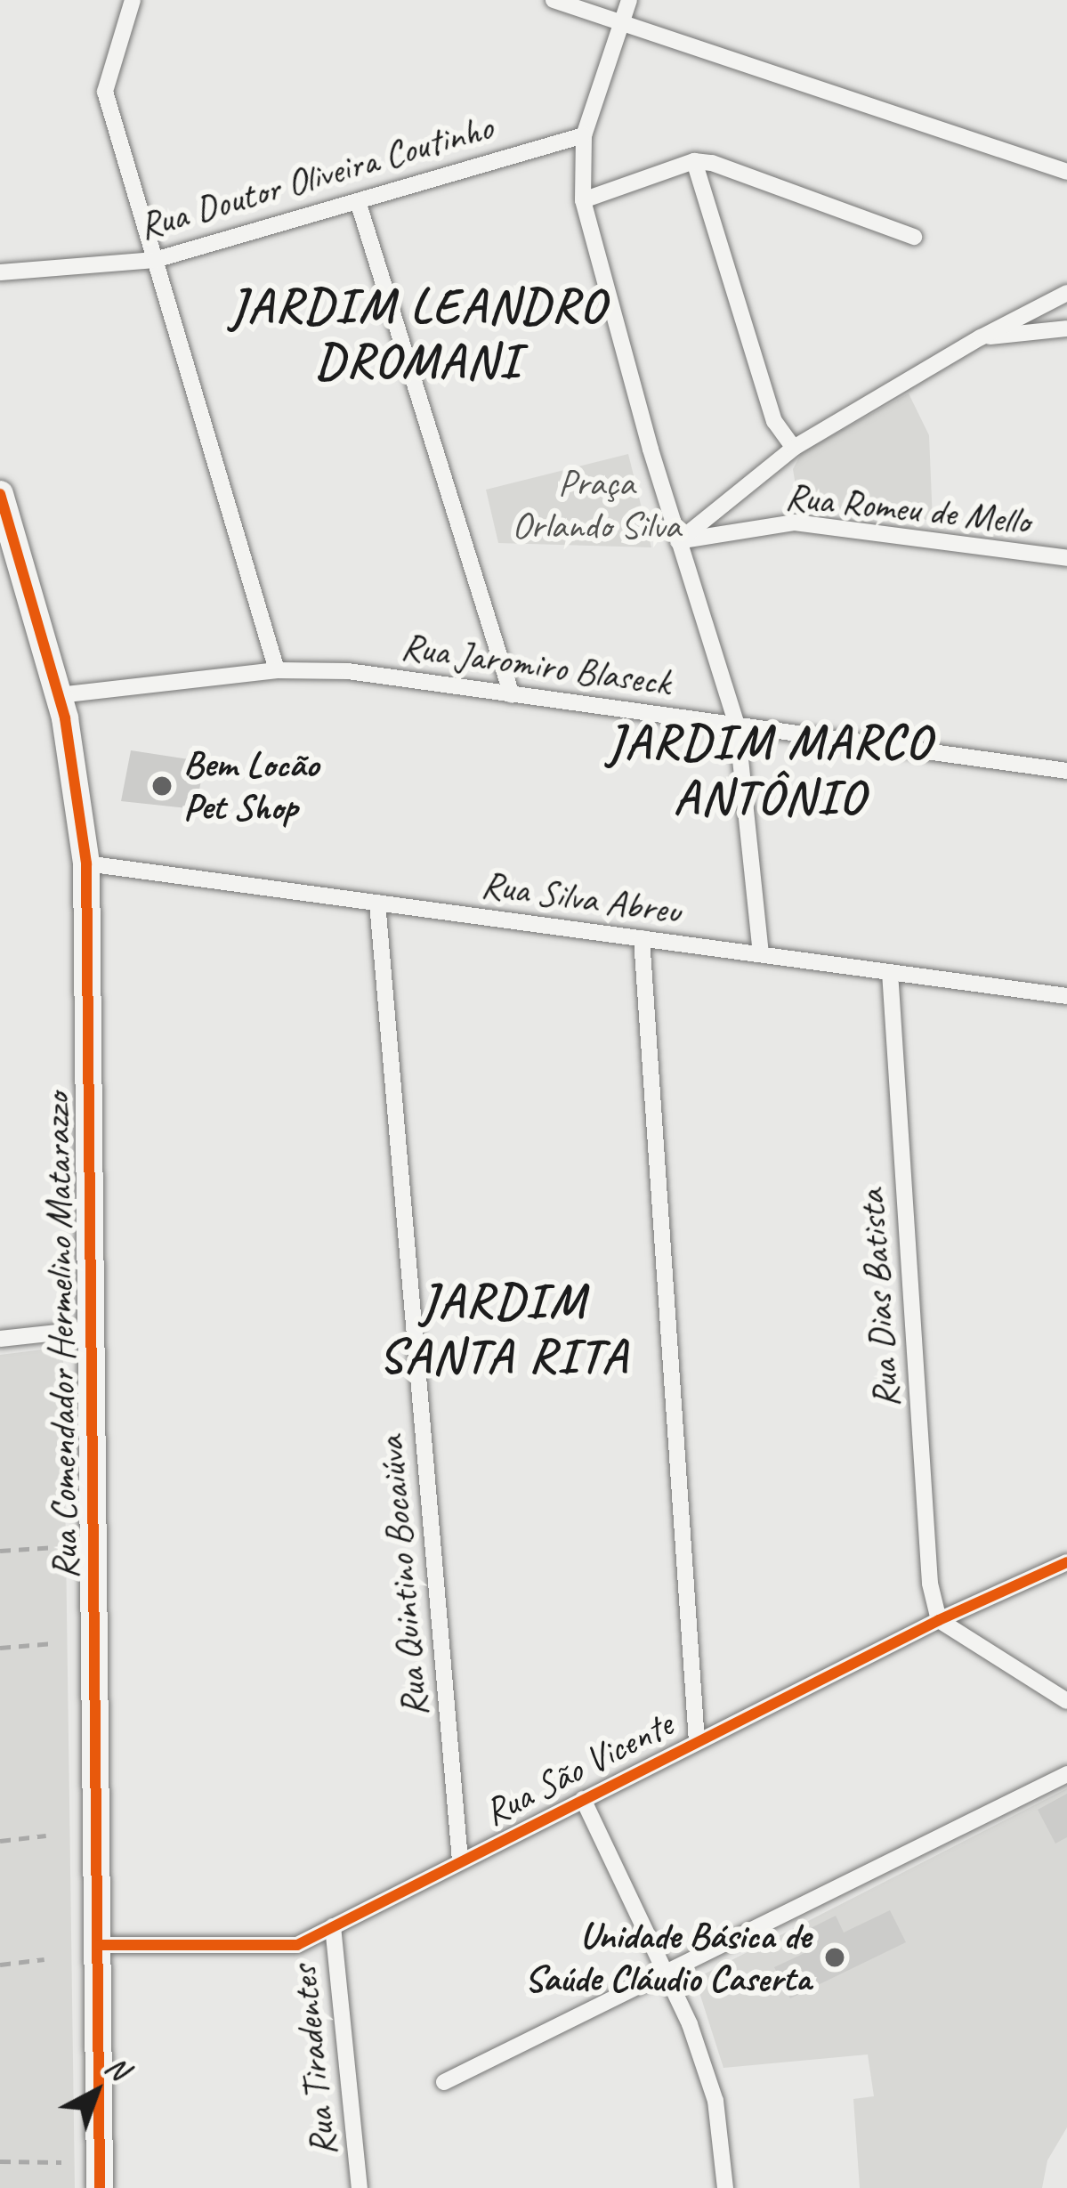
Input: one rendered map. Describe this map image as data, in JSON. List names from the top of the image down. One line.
{"streets":{"main road":["Rua Comendador Hermelino Matarazzo"],"street":["Rua Doutor Oliveira Coutinho","Rua Romeu de Mello","Rua Jaromiro Blaseck","Rua Silva Abreu","Rua Dias Batista","Rua Quintino Bocaiúva","Rua São Vicente","Rua Tiradentes"]},"crossings":[["Rua Jaromiro Blaseck","Rua Comendador Hermelino Matarazzo"],["Rua Silva Abreu","Rua Dias Batista"],["Rua Silva Abreu","Rua Comendador Hermelino Matarazzo"],["Rua Silva Abreu","Rua Quintino Bocaiúva"],["Rua Dias Batista","Rua São Vicente"],["Rua Comendador Hermelino Matarazzo","Rua São Vicente"],["Rua Quintino Bocaiúva","Rua São Vicente"],["Rua São Vicente","Rua Tiradentes"]],"districts":["JARDIM LEANDRO DROMANI","JARDIM MARCO ANTÔNIO","JARDIM SANTA RITA"],"parks":["Praça Orlando Silva"],"places":["Bem Locão Pet Shop","Unidade Básica de Saúde Cláudio Caserta"],"north":"top right"}
